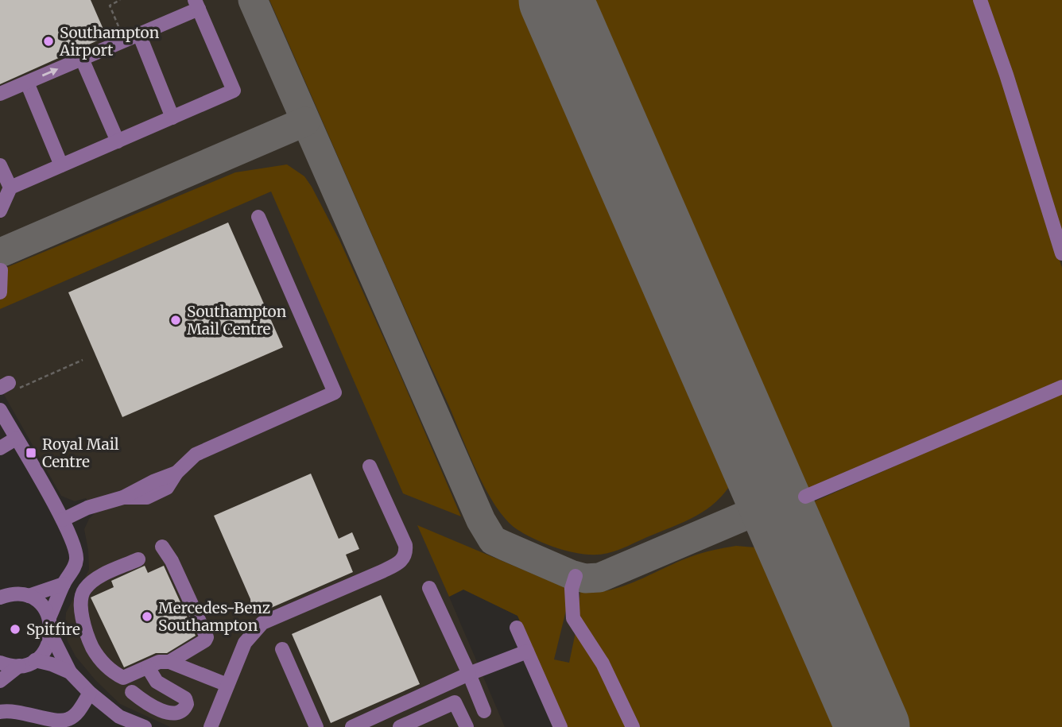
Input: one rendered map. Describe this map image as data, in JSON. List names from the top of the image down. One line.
{"places":{"other":["Southampton Airport","Southampton Mail Centre","Mercedes-Benz Southampton","Spitfire"],"transit":["Royal Mail Centre"]}}
